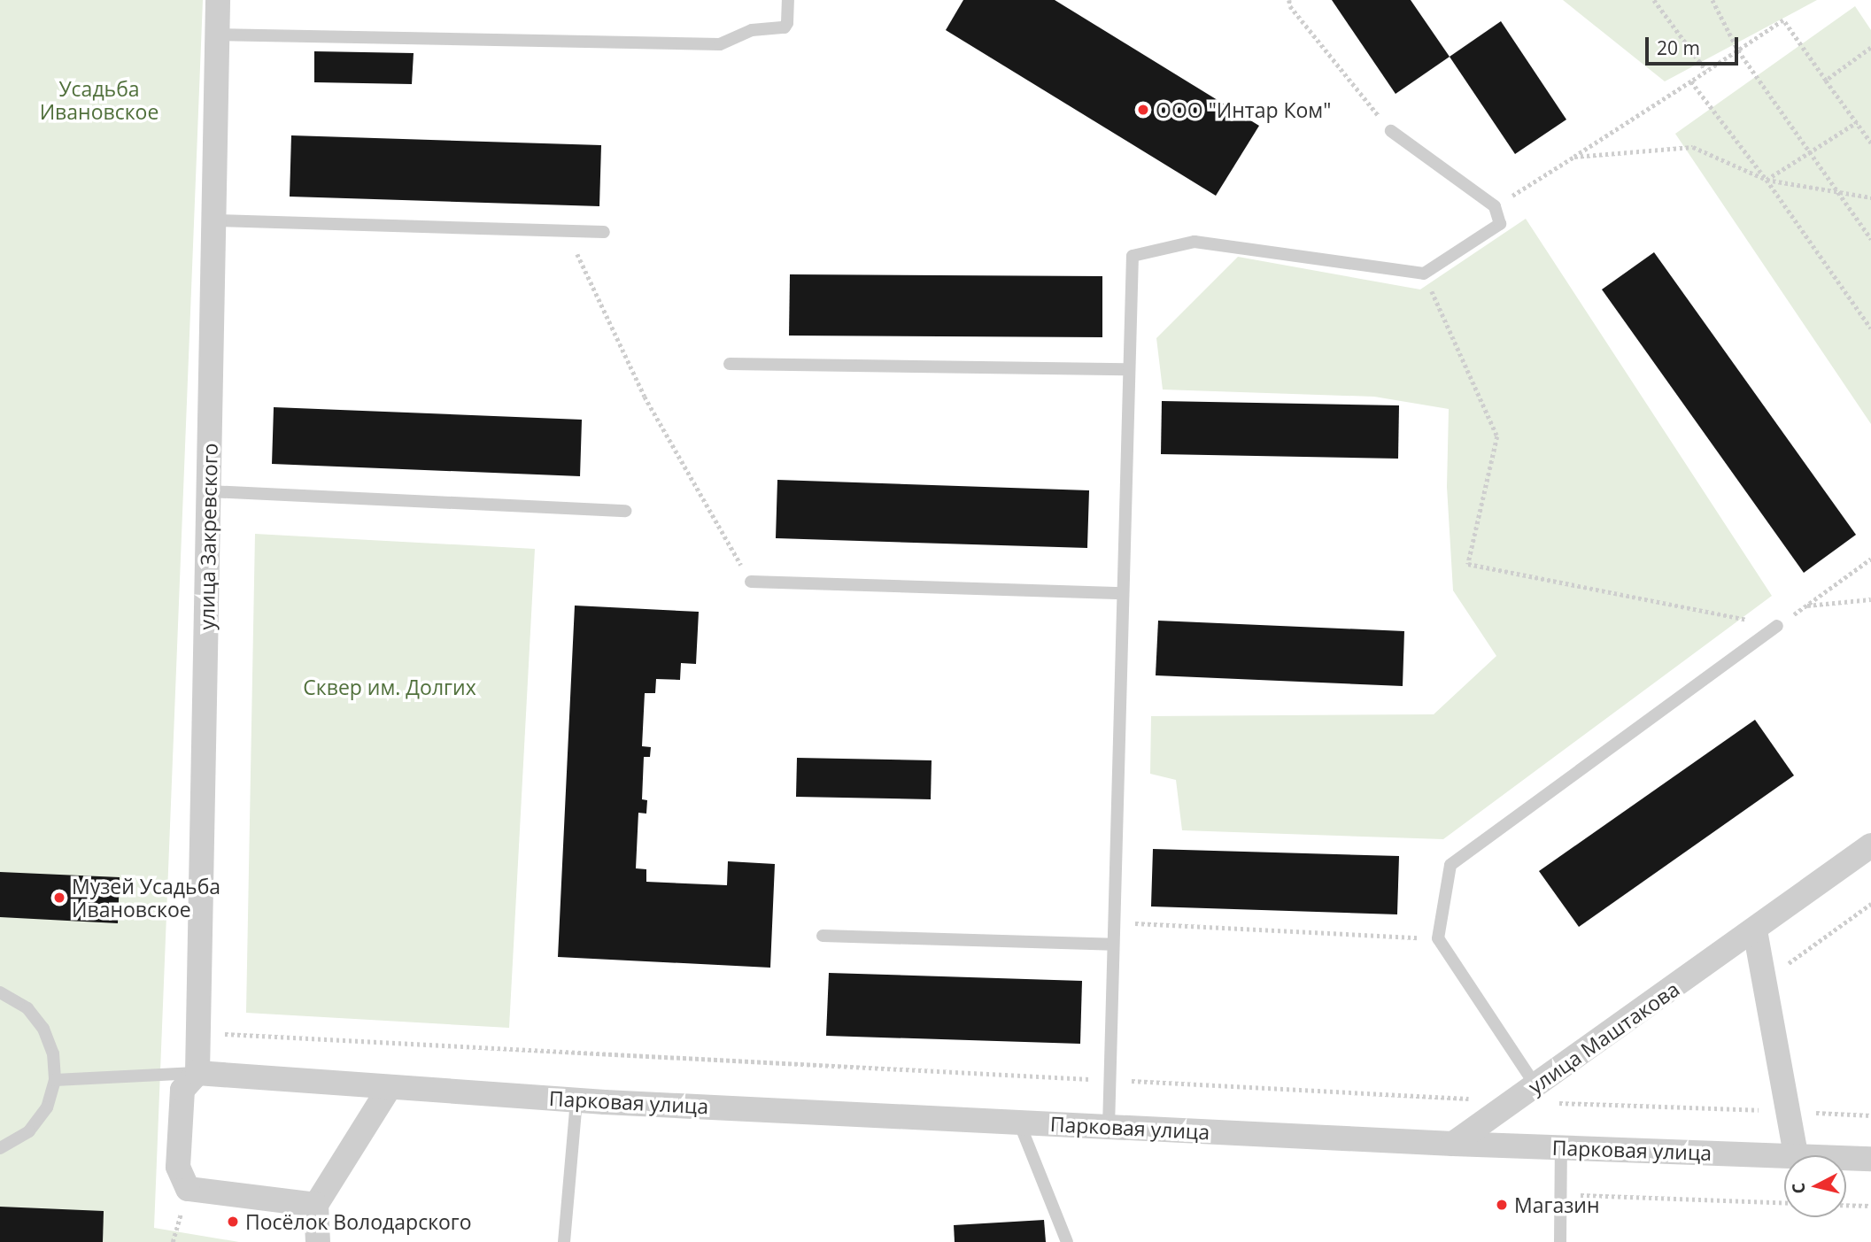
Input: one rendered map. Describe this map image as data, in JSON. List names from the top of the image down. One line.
{"streets":{"street":["улица Закревского","улица Маштакова","Парковая улица"]},"crossings":[["улица Закревского","Парковая улица"],["улица Маштакова","Парковая улица"]],"parks":["Усадьба Ивановское","Сквер им. Долгих"],"places":["ООО \"Интар Ком\"","Музей Усадьба Ивановское","Магазин","Посёлок Володарского"],"scale_bar":"20 m","north":"left"}
